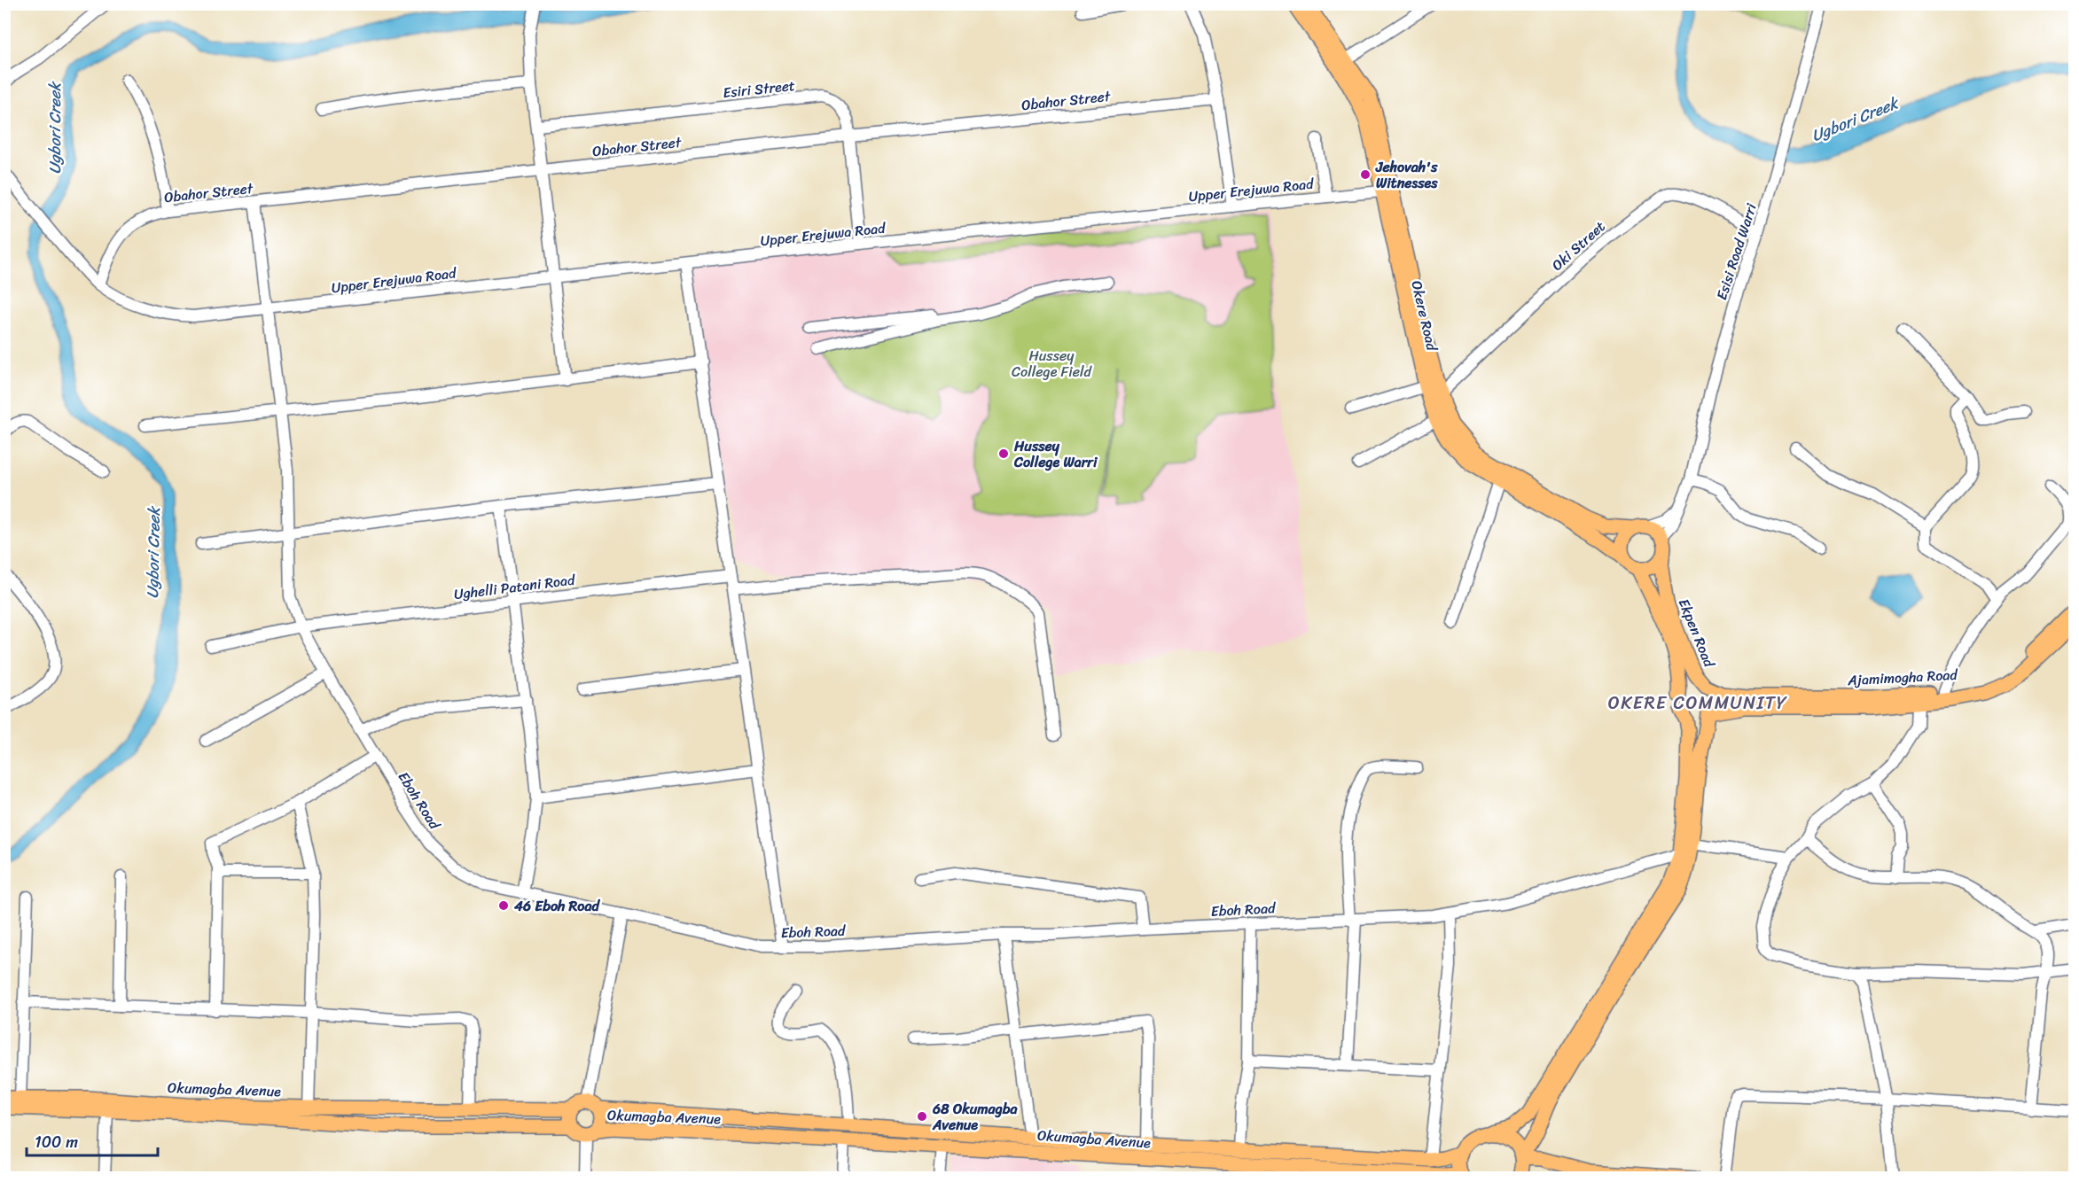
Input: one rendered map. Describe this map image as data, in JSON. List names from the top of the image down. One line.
{"streets":{"main road":["Okere Road","Ekpen Road","Ajamimogha Road","Okumagba Avenue"],"street":["Esiri Street","Obahor Street","Upper Erejuwa Road","Oki Street","Esisi Road Warri","Ughelli Patani Road","Eboh Road"]},"crossings":[["Esiri Street","Obahor Street"],["Esiri Street","Upper Erejuwa Road"],["Obahor Street","Upper Erejuwa Road"],["Obahor Street","Eboh Road"],["Upper Erejuwa Road","Okere Road"],["Upper Erejuwa Road","Eboh Road"],["Oki Street","Esisi Road Warri"],["Oki Street","Okere Road"],["Esisi Road Warri","Okere Road"],["Esisi Road Warri","Ekpen Road"],["Okere Road","Ekpen Road"],["Ughelli Patani Road","Eboh Road"],["Ekpen Road","Ajamimogha Road"]],"districts":["OKERE COMMUNITY"],"water":["Ugbori Creek"],"parks":["Hussey College Field"],"places":["Jehovah's Witnesses","Hussey College Warri","46 Eboh Road","68 Okumagba Avenue"],"scale_bar":"100 m"}
